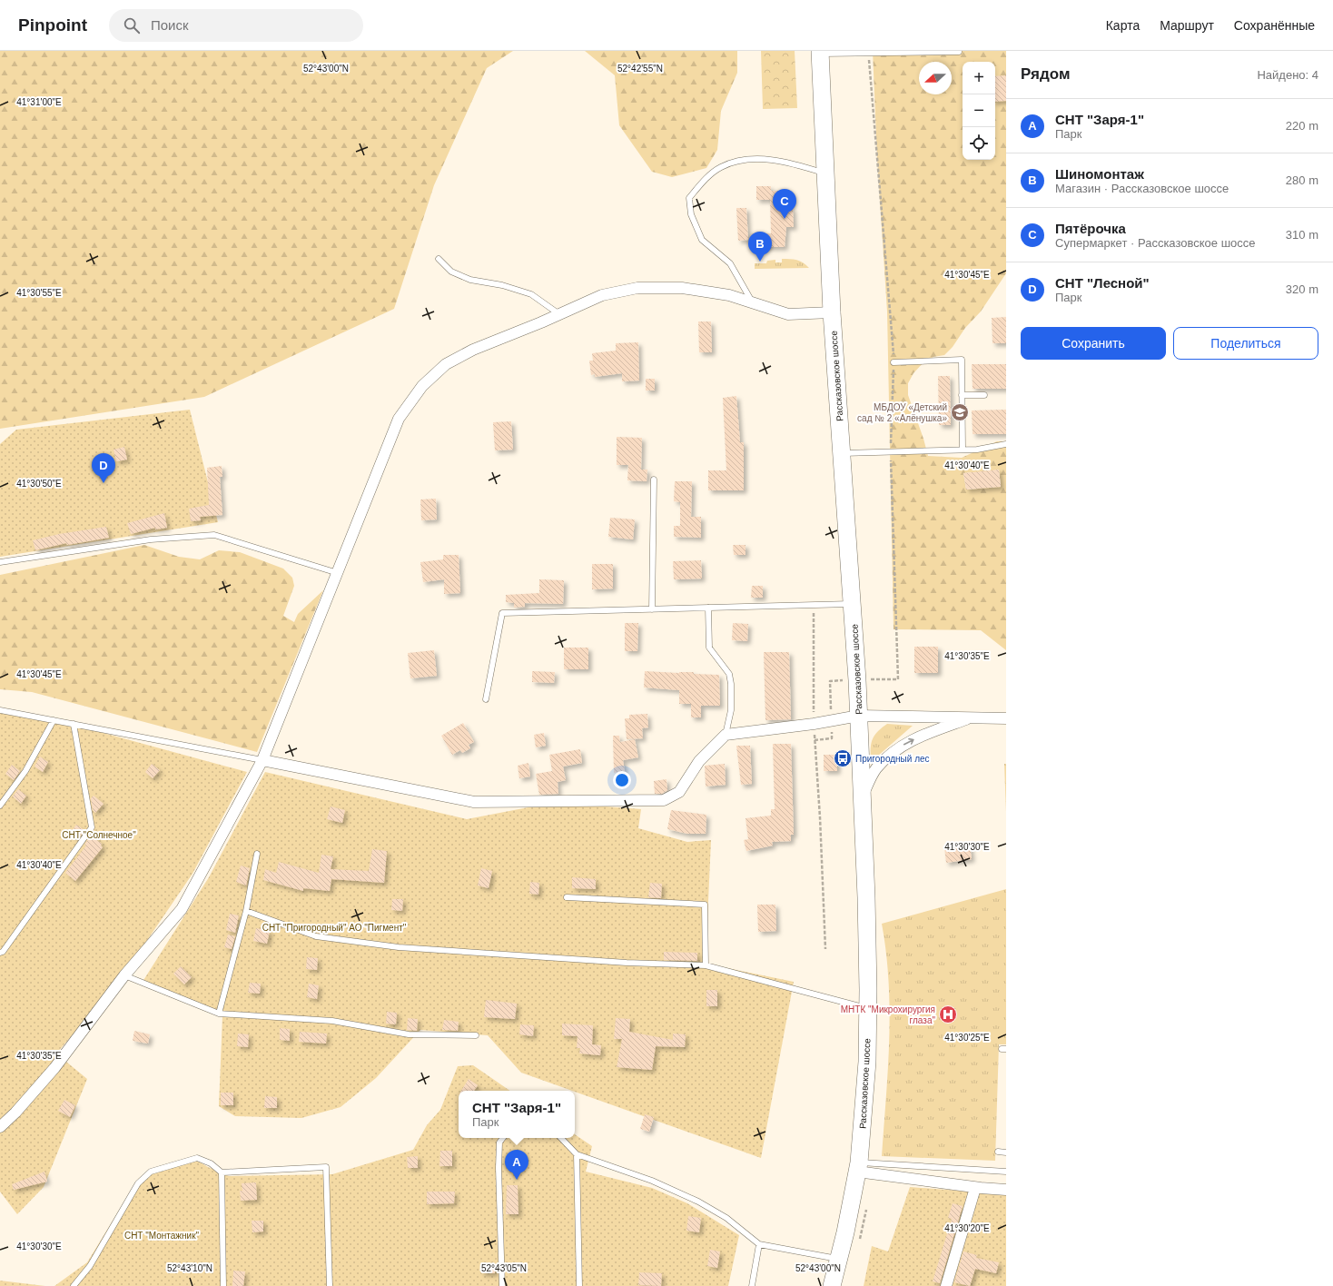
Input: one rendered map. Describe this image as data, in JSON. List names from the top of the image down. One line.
{"streets":{"main road":["Рассказовское шоссе"]},"parks":["СНТ \"Солнечное\"","СНТ \"Пригородный\" АО \"Пигмент\"","СНТ \"Монтажник\""],"places":{"school or university":["МБДОУ «Детский сад № 2 «Алёнушка»"],"bus stop":["Пригородный лес"],"hospital":["МНТК \"Микрохирургия глаза\""]},"north":"left","page":{"header":"Pinpoint","search":"Поиск","nav":["Карта","Маршрут","Сохранённые"],"heading":["Рядом","Найдено: 4"],"map_buttons":["+","−"],"list":[{"mark":"A","name":"СНТ \"Заря-1\"","note":"Парк","value":"220 m"},{"mark":"B","name":"Шиномонтаж","note":"Магазин · Рассказовское шоссе","value":"280 m"},{"mark":"C","name":"Пятёрочка","note":"Супермаркет · Рассказовское шоссе","value":"310 m"},{"mark":"D","name":"СНТ \"Лесной\"","note":"Парк","value":"320 m"}],"pins":["C","B","D","A"],"buttons":["Сохранить","Поделиться"],"popup":["СНТ \"Заря-1\"","Парк"]},"coordinates":["52°43'00\"N","52°42'55\"N","41°31'00\"E","41°30'45\"E","41°30'55\"E","41°30'40\"E","41°30'50\"E","41°30'35\"E","41°30'30\"E","41°30'25\"E","41°30'20\"E","52°43'10\"N","52°43'05\"N"]}
